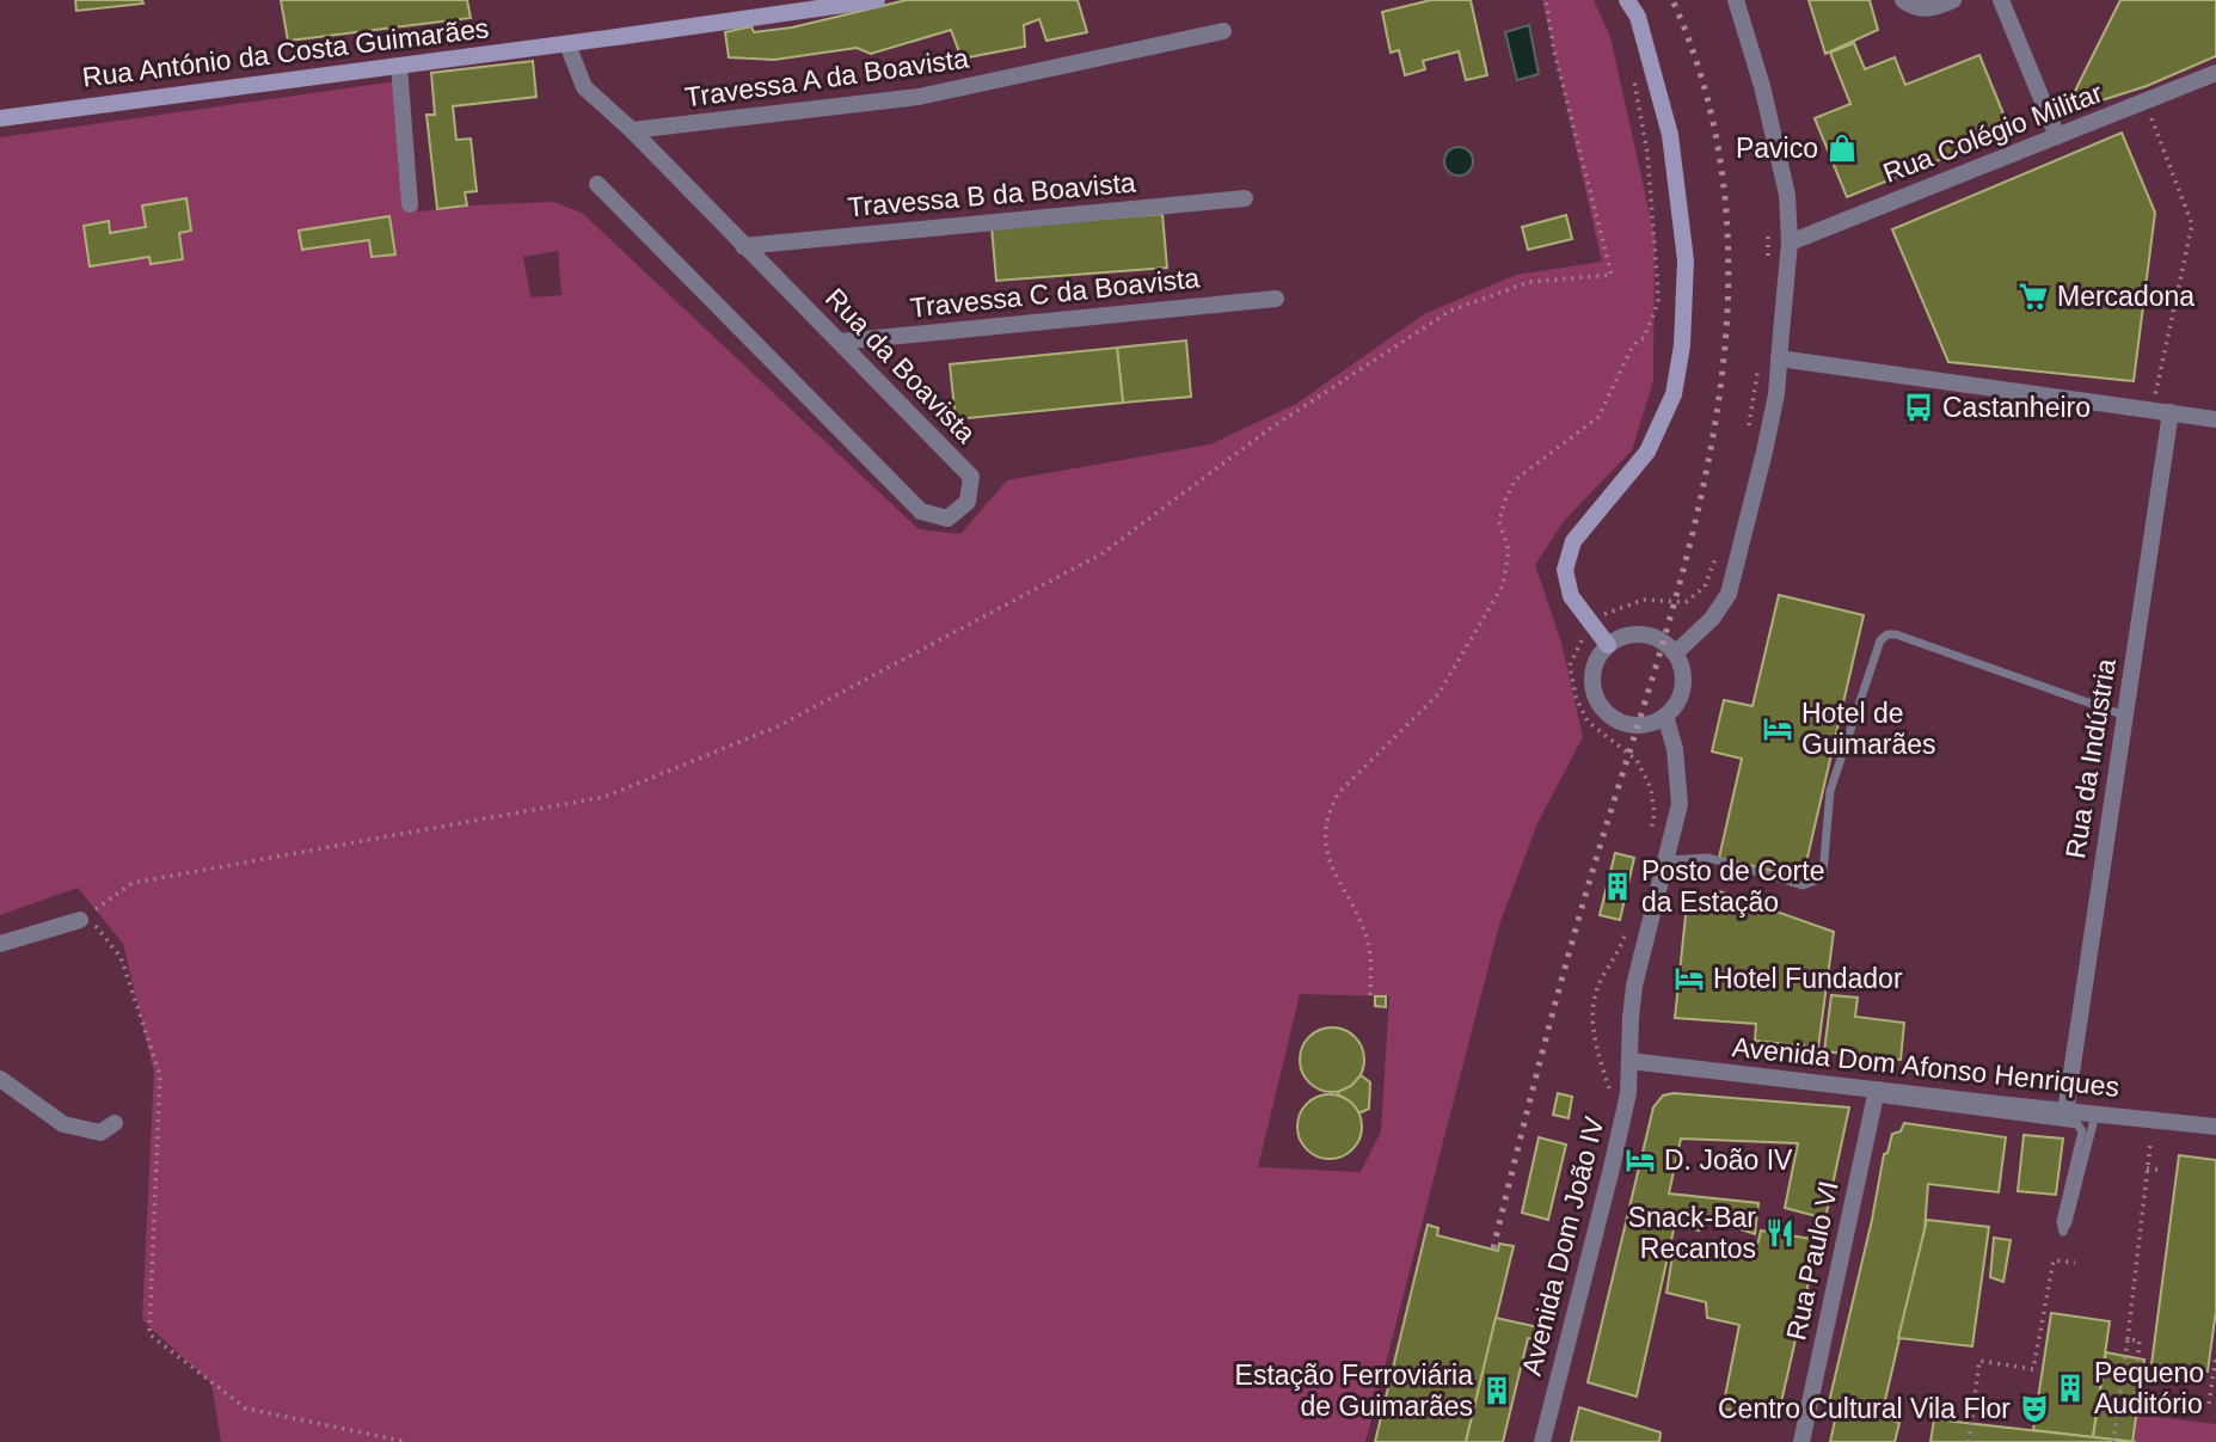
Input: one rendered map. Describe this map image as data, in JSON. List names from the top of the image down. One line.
{"streets":{"main road":["Rua António da Costa Guimarães"],"street":["Travessa A da Boavista","Rua Colégio Militar","Travessa B da Boavista","Travessa C da Boavista","Rua da Boavista","Rua da Indústria","Avenida Dom Afonso Henriques","Avenida Dom João IV","Rua Paulo VI"]},"crossings":[["Rua António da Costa Guimarães","Rua da Boavista"],["Travessa A da Boavista","Rua da Boavista"],["Travessa B da Boavista","Rua da Boavista"],["Travessa C da Boavista","Rua da Boavista"],["Rua da Indústria","Avenida Dom Afonso Henriques"],["Avenida Dom Afonso Henriques","Avenida Dom João IV"],["Avenida Dom Afonso Henriques","Rua Paulo VI"]],"places":{"shop":["Pavico"],"supermarket":["Mercadona"],"bus stop":["Castanheiro"],"hotel":["Hotel de Guimarães","Hotel Fundador","D. João IV"],"building":["Posto de Corte da Estação","Pequeno Auditório","Estação Ferroviária de Guimarães"],"restaurant":["Snack-Bar Recantos"],"theatre":["Centro Cultural Vila Flor"]}}
